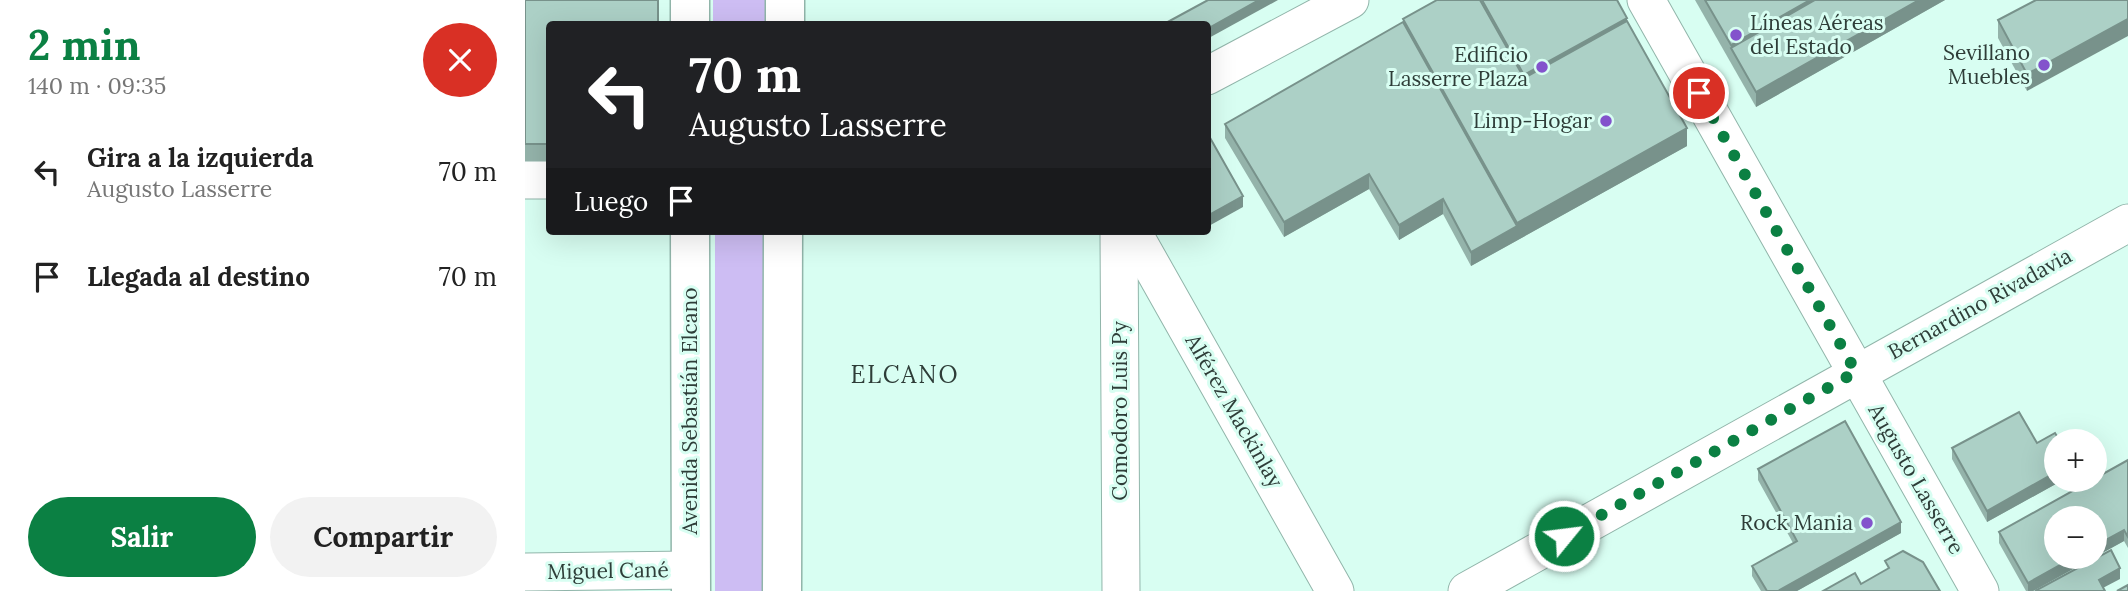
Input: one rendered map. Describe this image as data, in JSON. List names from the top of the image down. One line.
{"streets":{"main road":["Avenida Sebastián Elcano"],"street":["Bernardino Rivadavia","Comodoro Luis Py","Alférez Mackinlay","Augusto Lasserre","Miguel Cané"]},"crossings":[["Bernardino Rivadavia","Augusto Lasserre"],["Avenida Sebastián Elcano","Miguel Cané"]],"districts":["ELCANO"],"places":["Líneas Aéreas del Estado","Sevillano Muebles","Edificio Lasserre Plaza","Limp-Hogar","Rock Mania"],"page":{"heading":["2 min","140 m · 09:35"],"turn":["70 m","Augusto Lasserre"],"list":[{"name":"Gira a la izquierda","note":"Augusto Lasserre","value":"70 m"},{"name":"Llegada al destino","value":"70 m"}],"then":"Luego","map_buttons":["+","−"],"buttons":["Salir","Compartir"]}}
